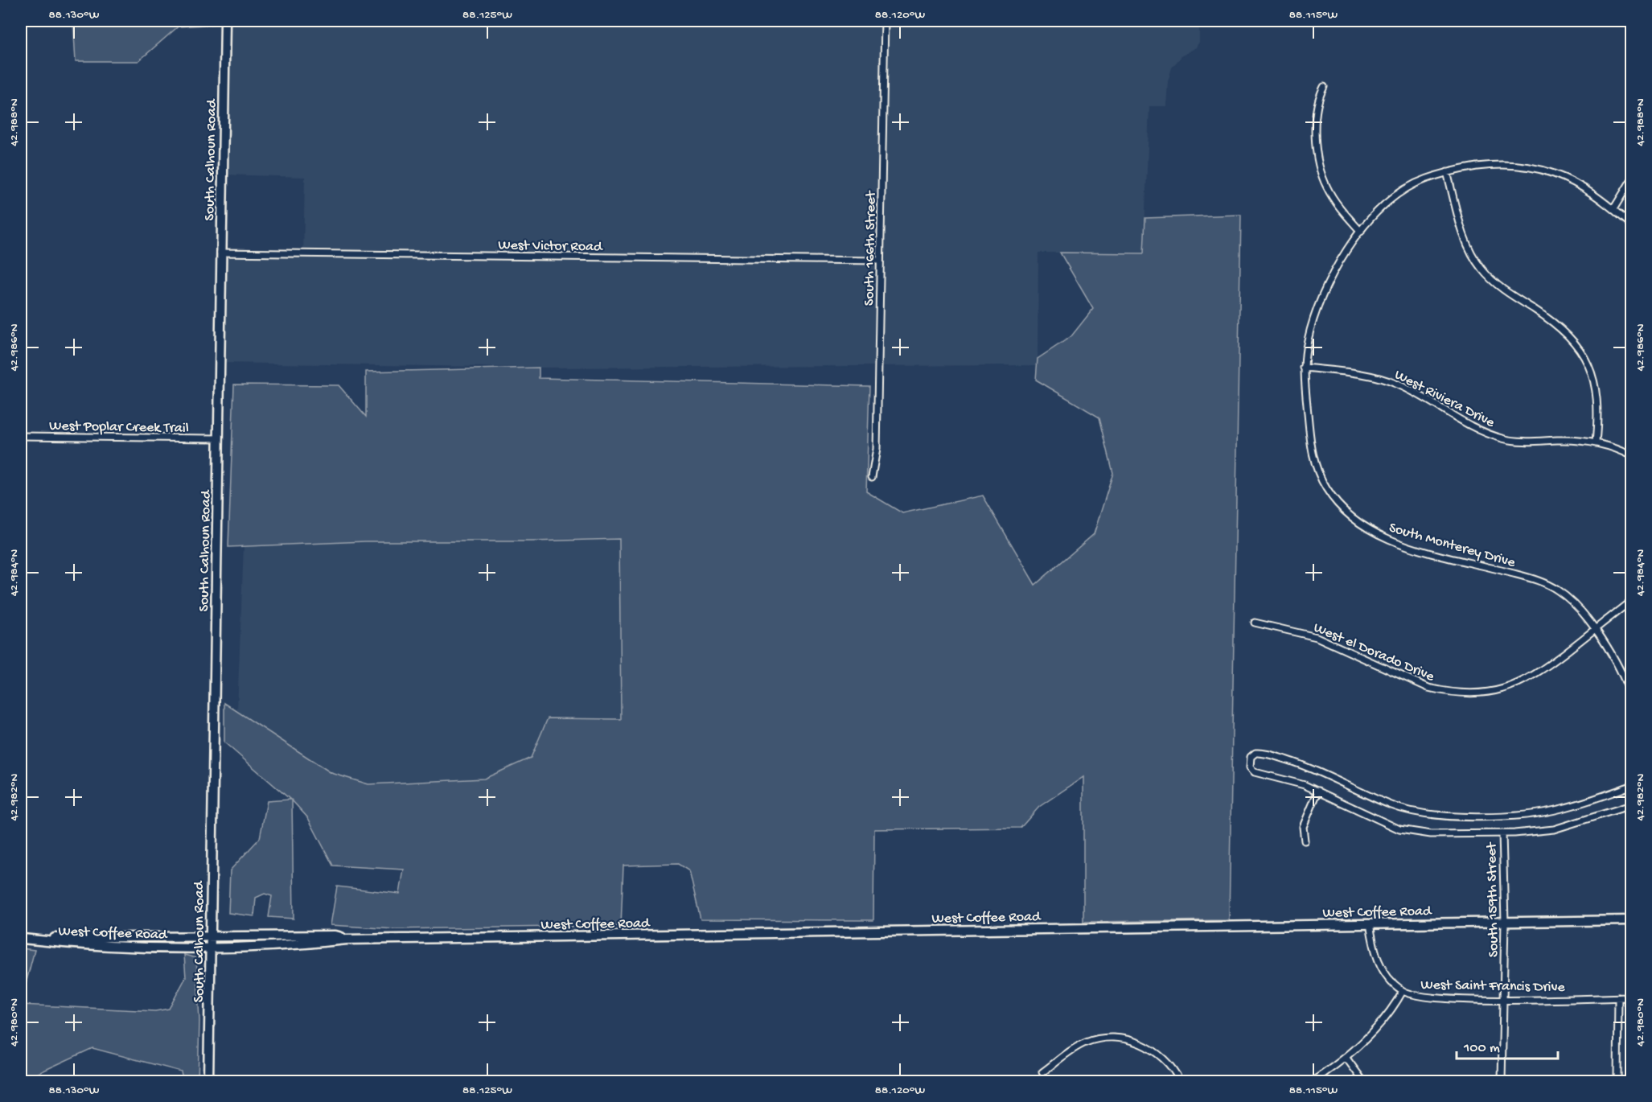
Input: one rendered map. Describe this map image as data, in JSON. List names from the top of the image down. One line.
{"streets":{"street":["South Calhoun Road","West Victor Road","South 166th Street","West Riviera Drive","West Poplar Creek Trail","South Monterey Drive","West el Dorado Drive","South 159th Street","West Coffee Road","West Saint Francis Drive"]},"crossings":[["South Calhoun Road","West Victor Road"],["South Calhoun Road","West Poplar Creek Trail"],["South Calhoun Road","West Coffee Road"],["West Victor Road","South 166th Street"],["West Riviera Drive","South Monterey Drive"],["South Monterey Drive","West el Dorado Drive"],["South 159th Street","West Coffee Road"],["South 159th Street","West Saint Francis Drive"],["West Coffee Road","West Saint Francis Drive"]],"scale_bar":"100 m","coordinates":["88.130°W","88.125°W","88.120°W","88.115°W","42.988°N","42.986°N","42.984°N","42.982°N","42.980°N"]}
